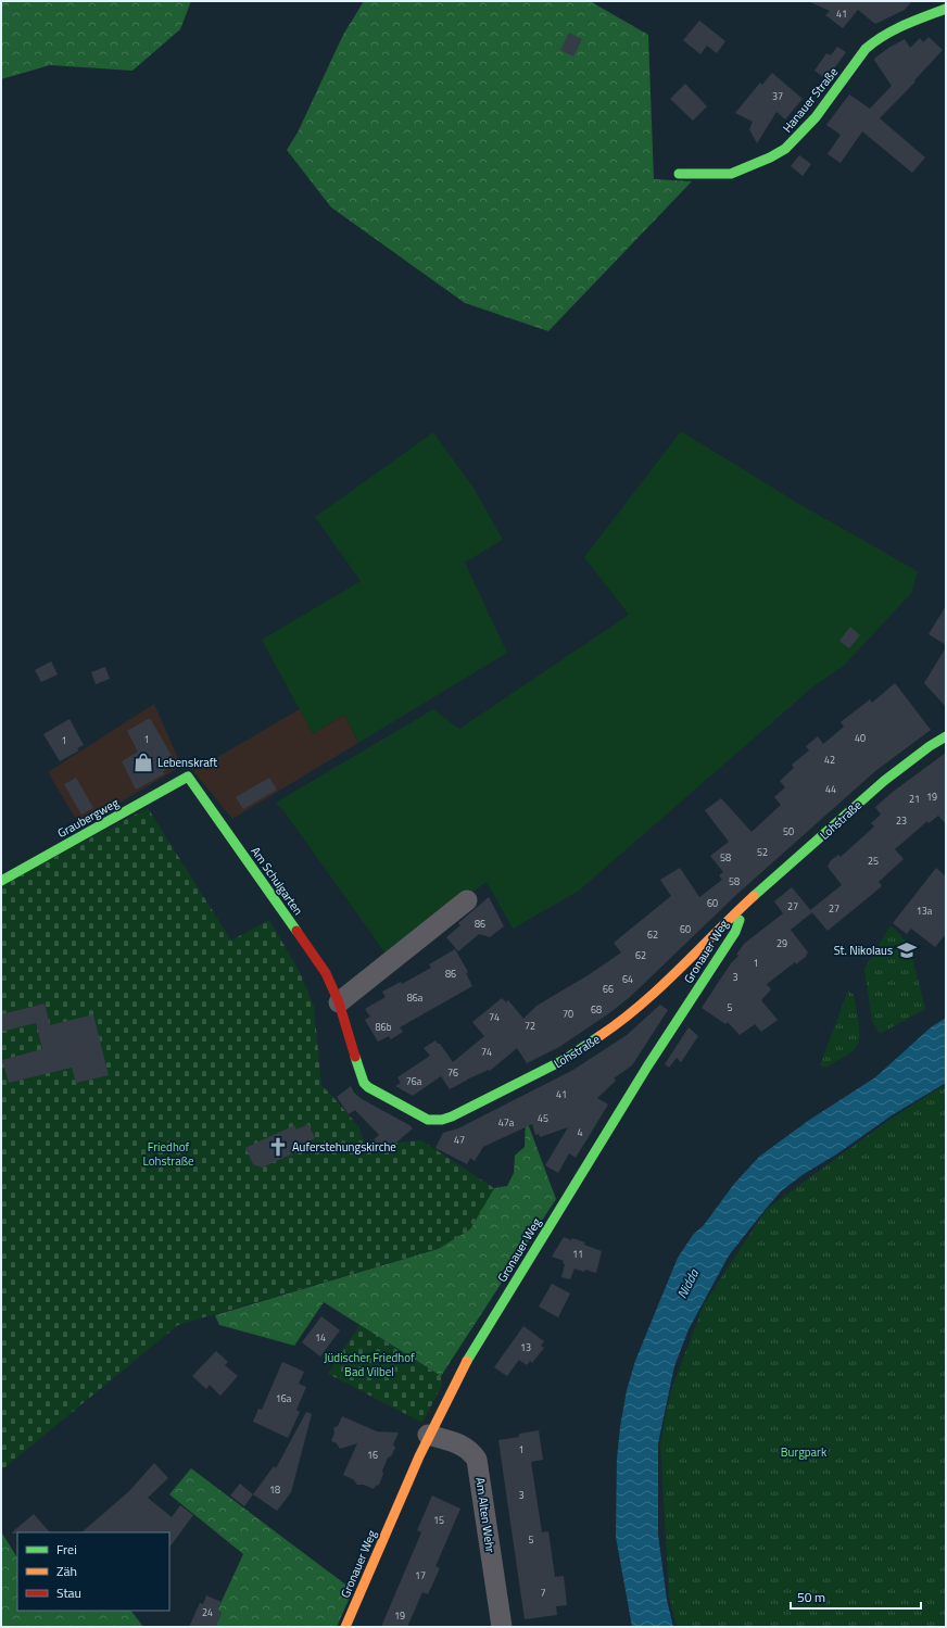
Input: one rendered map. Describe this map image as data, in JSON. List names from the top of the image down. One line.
{"streets":{"street":["Hanauer Straße","Graubergweg","Lohstraße","Am Schulgarten","Gronauer Weg","Am Alten Wehr"]},"crossings":[["Graubergweg","Am Schulgarten"],["Lohstraße","Am Schulgarten"],["Lohstraße","Gronauer Weg"],["Gronauer Weg","Am Alten Wehr"]],"water":["Nidda"],"parks":["Friedhof Lohstraße","Jüdischer Friedhof Bad Vilbel","Burgpark"],"places":{"shop":["Lebenskraft"],"school or university":["St. Nikolaus"],"church":["Auferstehungskirche"]},"house_numbers":["41","37","40","1","1","42","44","19","21","23","50","52","58","25","58","60","27","27","13a","86","60","62","29","62","1","86","3","64","66","86a","5","68","70","74","72","86b","74","76","76a","41","45","47a","4","47","11","14","13","16a","1","16","18","3","15","5","17","7","24","19"],"legend":["Frei","Zäh","Stau"],"scale_bar":"50 m"}
